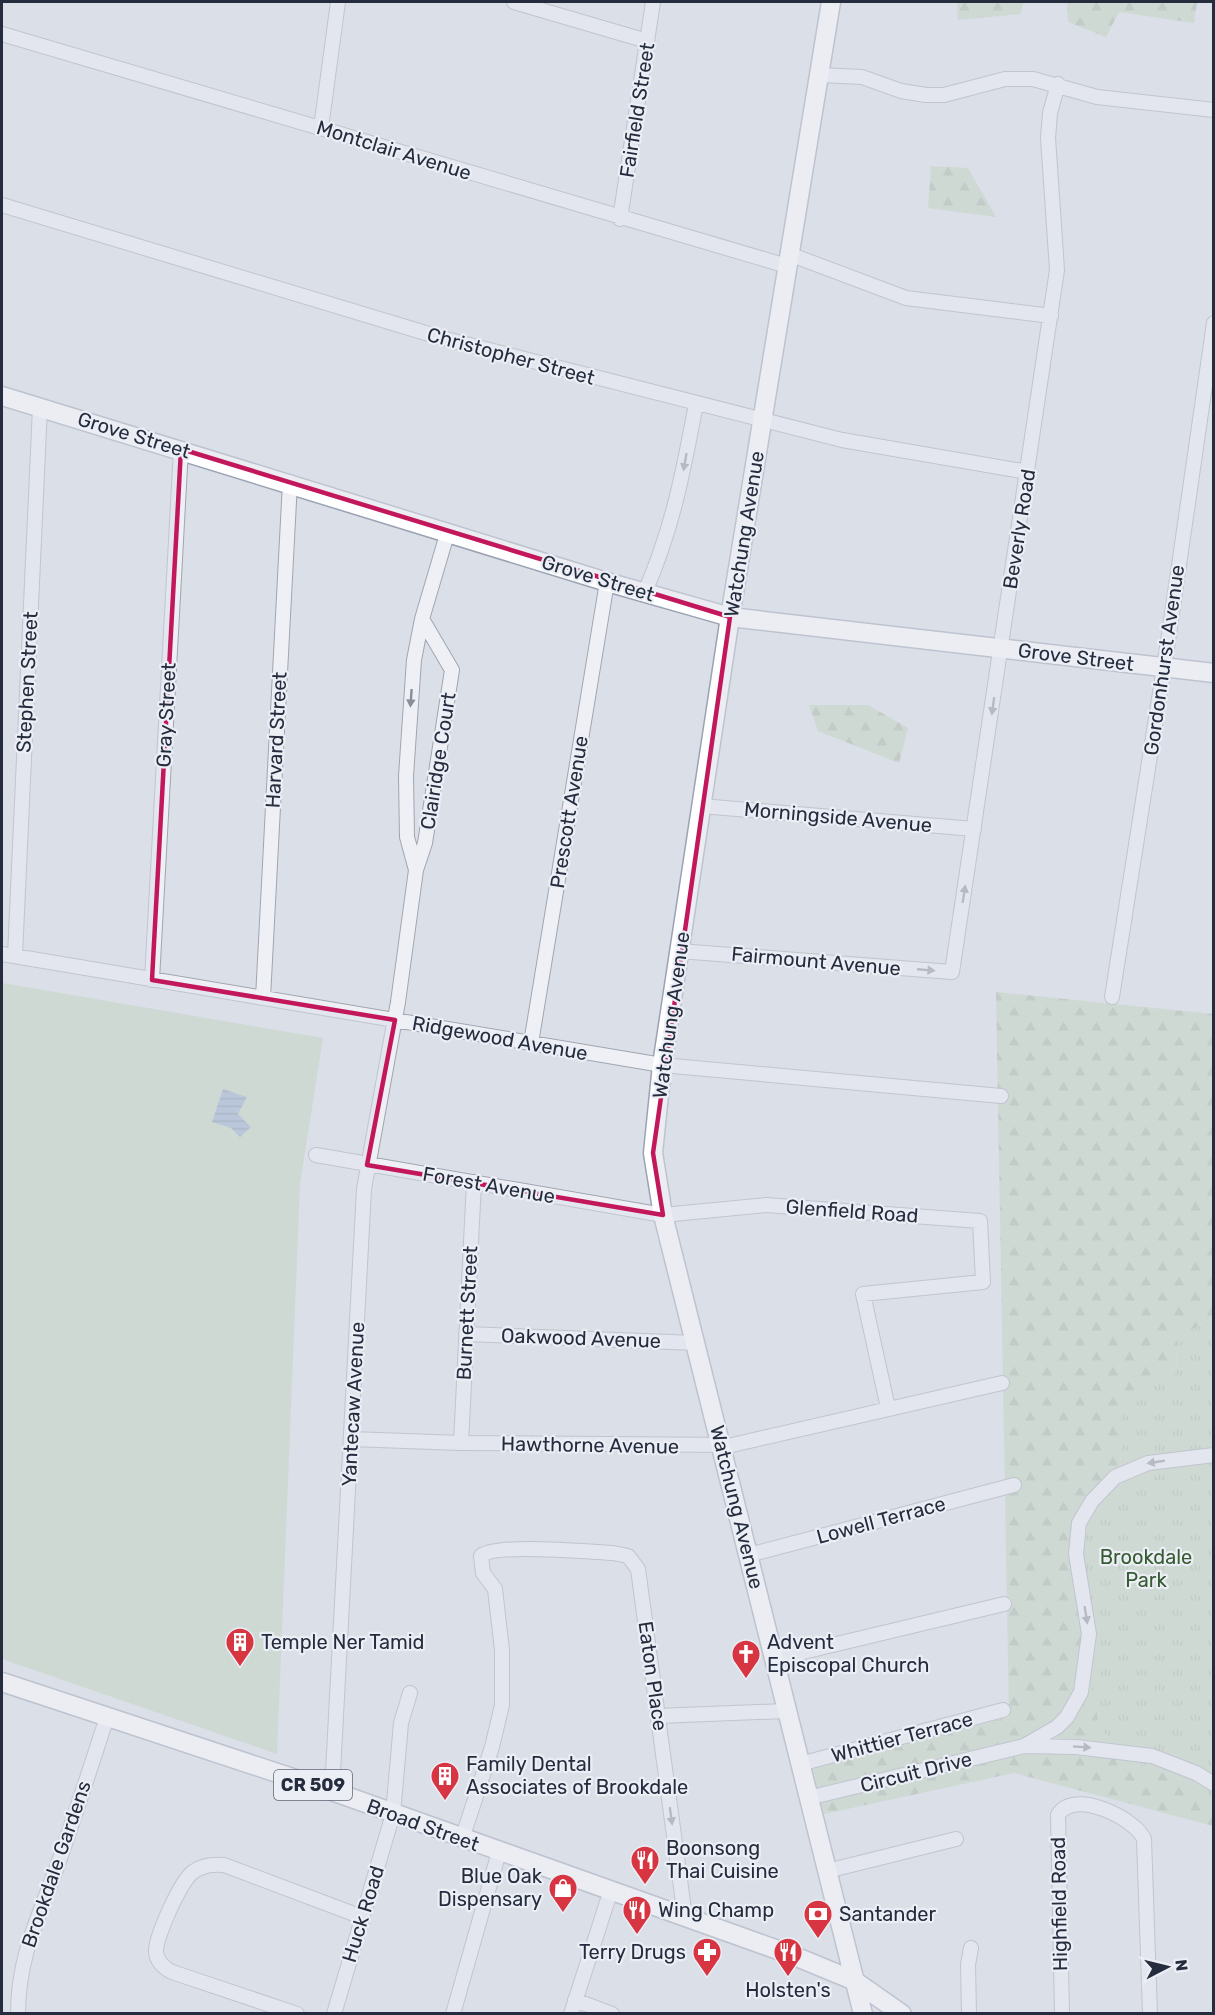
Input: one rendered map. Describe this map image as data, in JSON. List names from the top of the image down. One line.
{"streets":{"main road":["Grove Street","Watchung Avenue","CR 509","Broad Street"],"street":["Fairfield Street","Montclair Avenue","Christopher Street","Beverly Road","Gordonhurst Avenue","Stephen Street","Gray Street","Harvard Street","Clairidge Court","Prescott Avenue","Morningside Avenue","Fairmount Avenue","Ridgewood Avenue","Forest Avenue","Glenfield Road","Burnett Street","Oakwood Avenue","Yantecaw Avenue","Hawthorne Avenue","Lowell Terrace","Eaton Place","Whittier Terrace","Circuit Drive","Brookdale Gardens","Highfield Road","Huck Road"]},"crossings":[["Fairfield Street","Montclair Avenue"],["Montclair Avenue","Beverly Road"],["Montclair Avenue","Watchung Avenue"],["Christopher Street","Beverly Road"],["Christopher Street","Watchung Avenue"],["Grove Street","Beverly Road"],["Grove Street","Watchung Avenue"],["Grove Street","Gordonhurst Avenue"],["Grove Street","Stephen Street"],["Grove Street","Gray Street"],["Grove Street","Harvard Street"],["Grove Street","Clairidge Court"],["Grove Street","Prescott Avenue"],["Beverly Road","Morningside Avenue"],["Beverly Road","Fairmount Avenue"],["Watchung Avenue","Morningside Avenue"],["Watchung Avenue","Fairmount Avenue"],["Watchung Avenue","Ridgewood Avenue"],["Watchung Avenue","Forest Avenue"],["Watchung Avenue","Glenfield Road"],["Watchung Avenue","Oakwood Avenue"],["Watchung Avenue","Hawthorne Avenue"],["Watchung Avenue","Lowell Terrace"],["Watchung Avenue","Whittier Terrace"],["Watchung Avenue","Circuit Drive"],["Watchung Avenue","Broad Street"],["Stephen Street","Ridgewood Avenue"],["Gray Street","Ridgewood Avenue"],["Harvard Street","Ridgewood Avenue"],["Clairidge Court","Ridgewood Avenue"],["Clairidge Court","Yantecaw Avenue"],["Prescott Avenue","Ridgewood Avenue"],["Ridgewood Avenue","Yantecaw Avenue"],["Forest Avenue","Glenfield Road"],["Forest Avenue","Burnett Street"],["Forest Avenue","Yantecaw Avenue"],["Glenfield Road","Hawthorne Avenue"],["Burnett Street","Oakwood Avenue"],["Burnett Street","Hawthorne Avenue"],["Yantecaw Avenue","Hawthorne Avenue"],["Yantecaw Avenue","Broad Street"],["Eaton Place","Broad Street"],["Broad Street","Brookdale Gardens"],["Broad Street","Huck Road"]],"one_way":["Fairmount Avenue"],"parks":["Brookdale Park"],"places":{"building":["Temple Ner Tamid","Family Dental Associates of Brookdale"],"church":["Advent Episcopal Church"],"restaurant":["Boonsong Thai Cuisine","Wing Champ","Holsten's"],"shop":["Blue Oak Dispensary"],"bank":["Santander"],"pharmacy":["Terry Drugs"]},"north":"right"}
